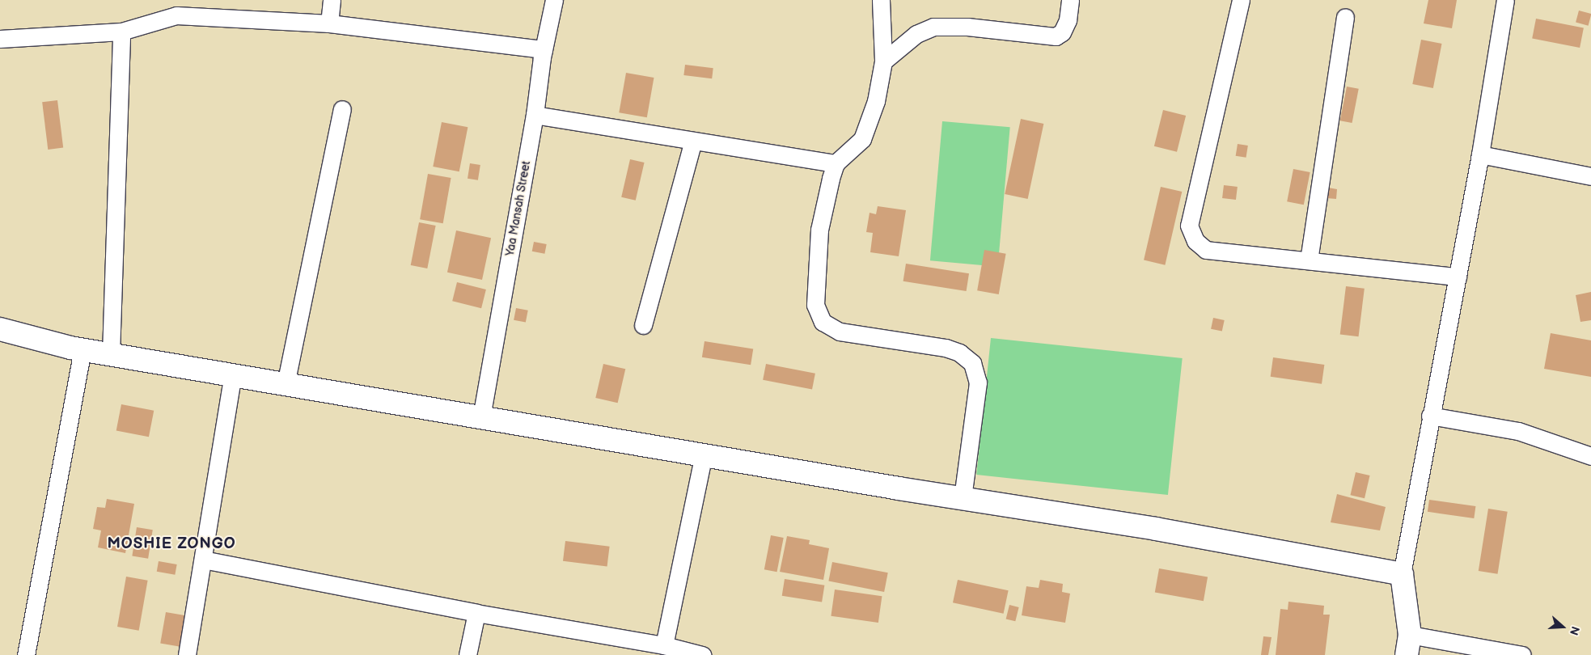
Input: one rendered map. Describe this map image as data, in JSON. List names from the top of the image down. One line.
{"streets":{"street":["Yaa Mansah Street"]},"districts":["MOSHIE ZONGO"],"north":"right"}
